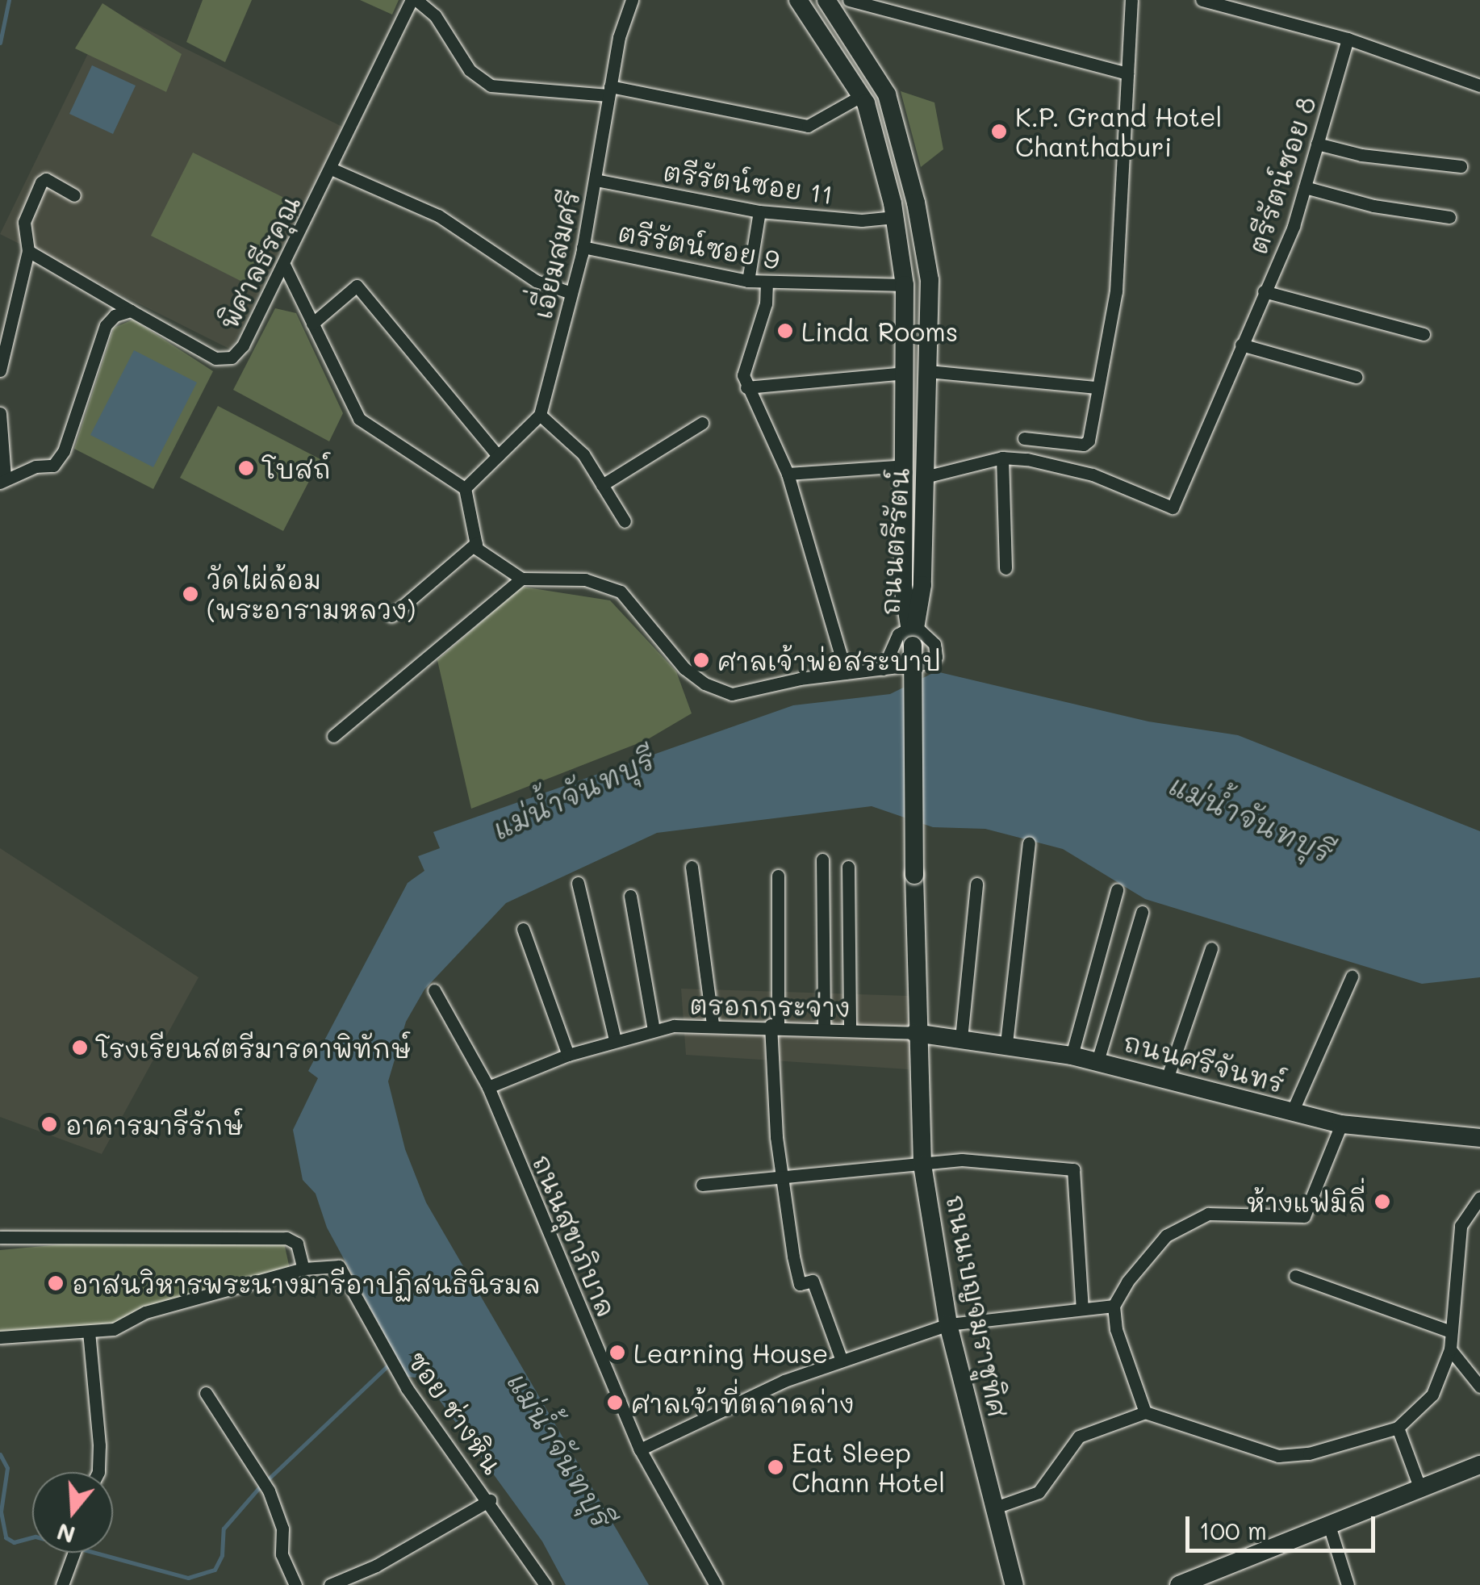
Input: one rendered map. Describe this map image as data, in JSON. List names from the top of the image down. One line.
{"streets":{"main road":["ถนนตรีรัตน์","ถนนศรีจันทร์","ถนนเบญจมราชูทิศ"],"street":["ตรีรัตน์ซอย 8","ตรีรัตน์ซอย 11","ตรีรัตน์ซอย 9","เอี่ยมสมศรี","พิศาลธีรคุณ","ตรอกกระจ่าง","ถนนสุขาภิบาล","ซอย ช่างหิน"]},"crossings":[["ตรีรัตน์ซอย 11","เอี่ยมสมศรี"],["ตรีรัตน์ซอย 11","ถนนตรีรัตน์"],["ตรีรัตน์ซอย 9","เอี่ยมสมศรี"],["ตรีรัตน์ซอย 9","ถนนตรีรัตน์"],["ถนนตรีรัตน์","ตรอกกระจ่าง"],["ถนนตรีรัตน์","ถนนศรีจันทร์"],["ถนนตรีรัตน์","ถนนเบญจมราชูทิศ"],["ตรอกกระจ่าง","ถนนศรีจันทร์"],["ตรอกกระจ่าง","ถนนสุขาภิบาล"],["ตรอกกระจ่าง","ถนนเบญจมราชูทิศ"],["ถนนศรีจันทร์","ถนนเบญจมราชูทิศ"]],"water":["แม่น้ำจันทบุรี"],"places":["K.P. Grand Hotel Chanthaburi","Linda Rooms","โบสถ์","วัดไผ่ล้อม (พระอารามหลวง)","ศาลเจ้าพ่อสระบาป","โรงเรียนสตรีมารดาพิทักษ์","อาคารมารีรักษ์","ห้างแฟมิลี่","อาสนวิหารพระนางมารีอาปฏิสนธินิรมล","Learning House","ศาลเจ้าที่ตลาดล่าง","Eat Sleep Chann Hotel"],"scale_bar":"100 m","north":"bottom"}
